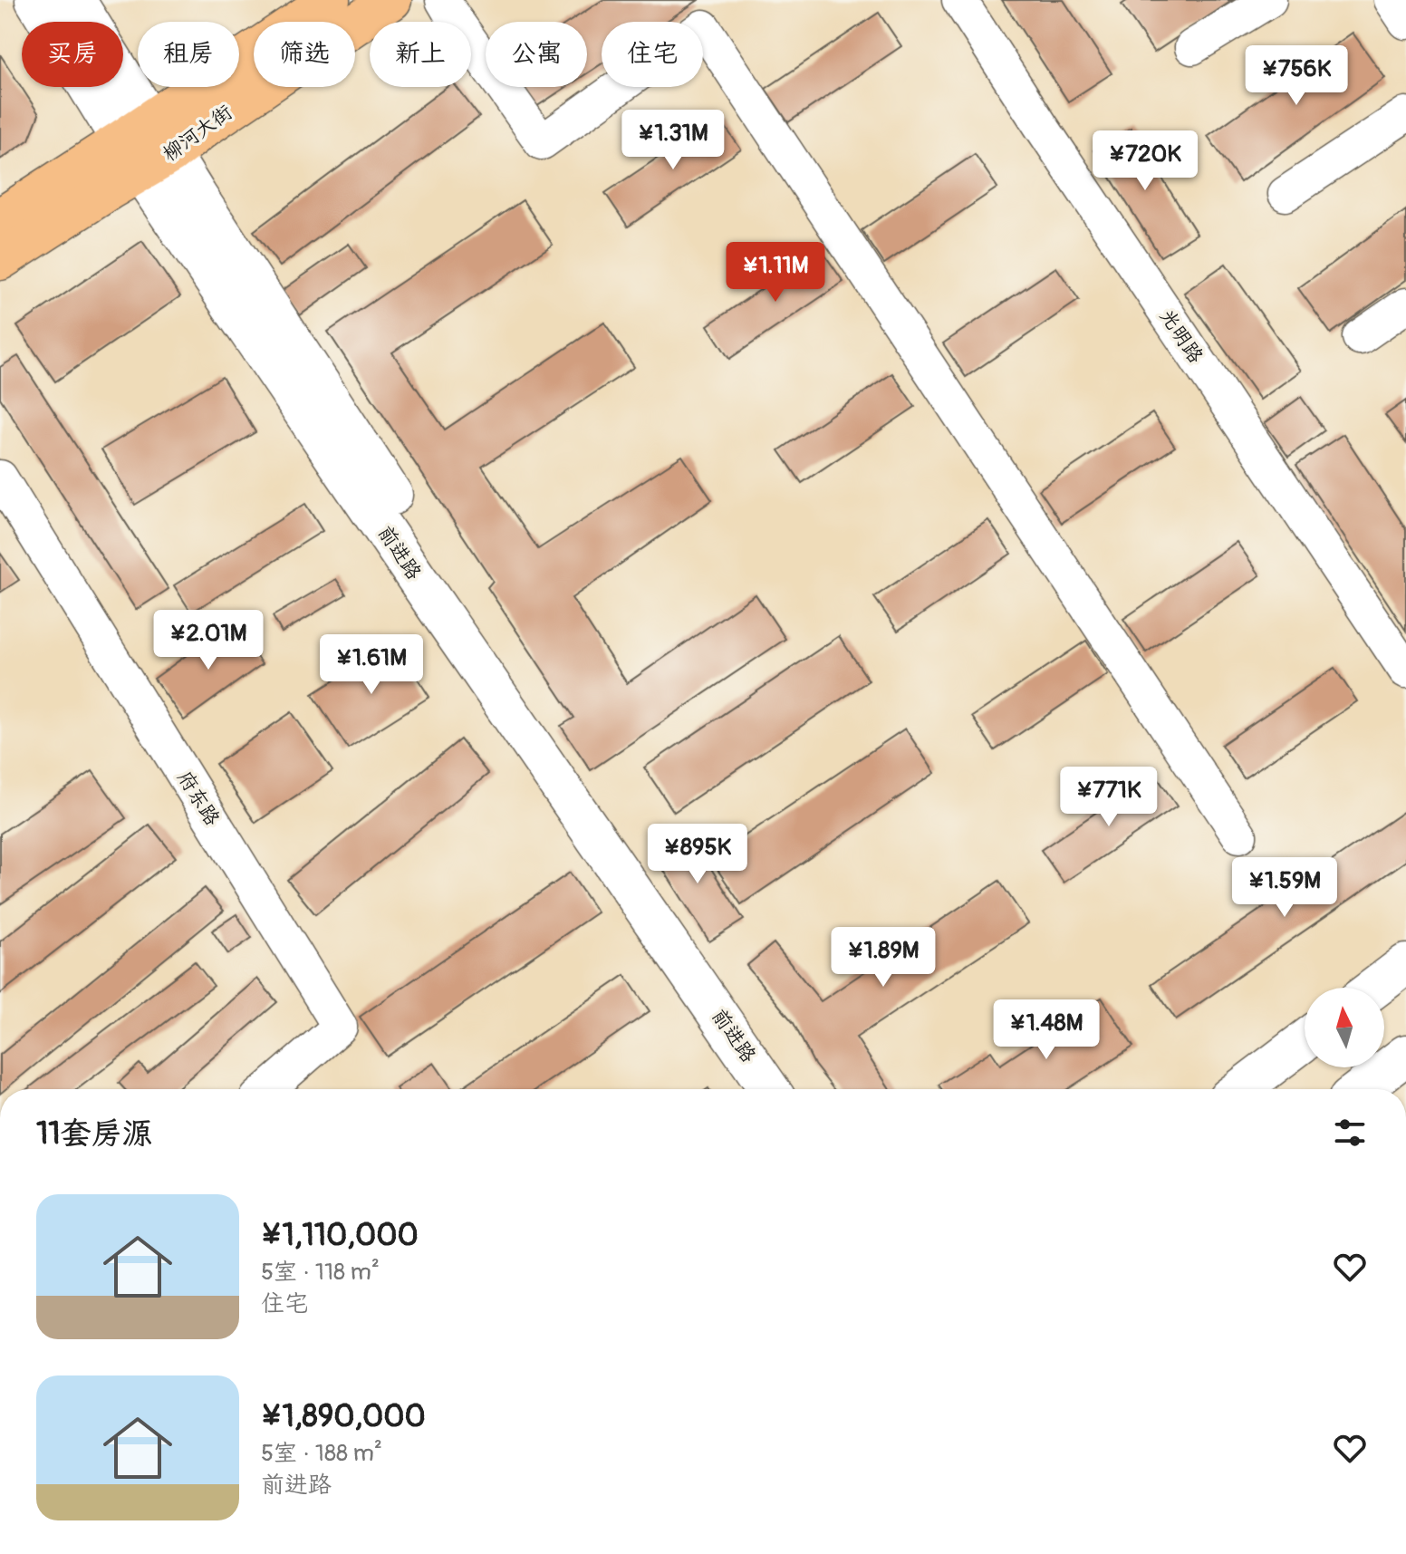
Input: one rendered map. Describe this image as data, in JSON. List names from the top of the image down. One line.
{"streets":{"main road":["柳河大街"],"street":["光明路","前进路","府东路"]},"crossings":[["柳河大街","前进路"]],"north":"top","page":{"chip":["买房","租房","筛选","新上","公寓","住宅"],"price":["¥756K","¥1.31M","¥720K","¥1.11M","¥2.01M","¥1.61M","¥771K","¥895K","¥1.59M","¥1.89M","¥1.48M"],"heading":"11套房源","list":[{"name":"¥1,110,000","note":"5室 · 118 m² · 住宅"},{"name":"¥1,890,000","note":"5室 · 188 m² · 前进路"}]}}
